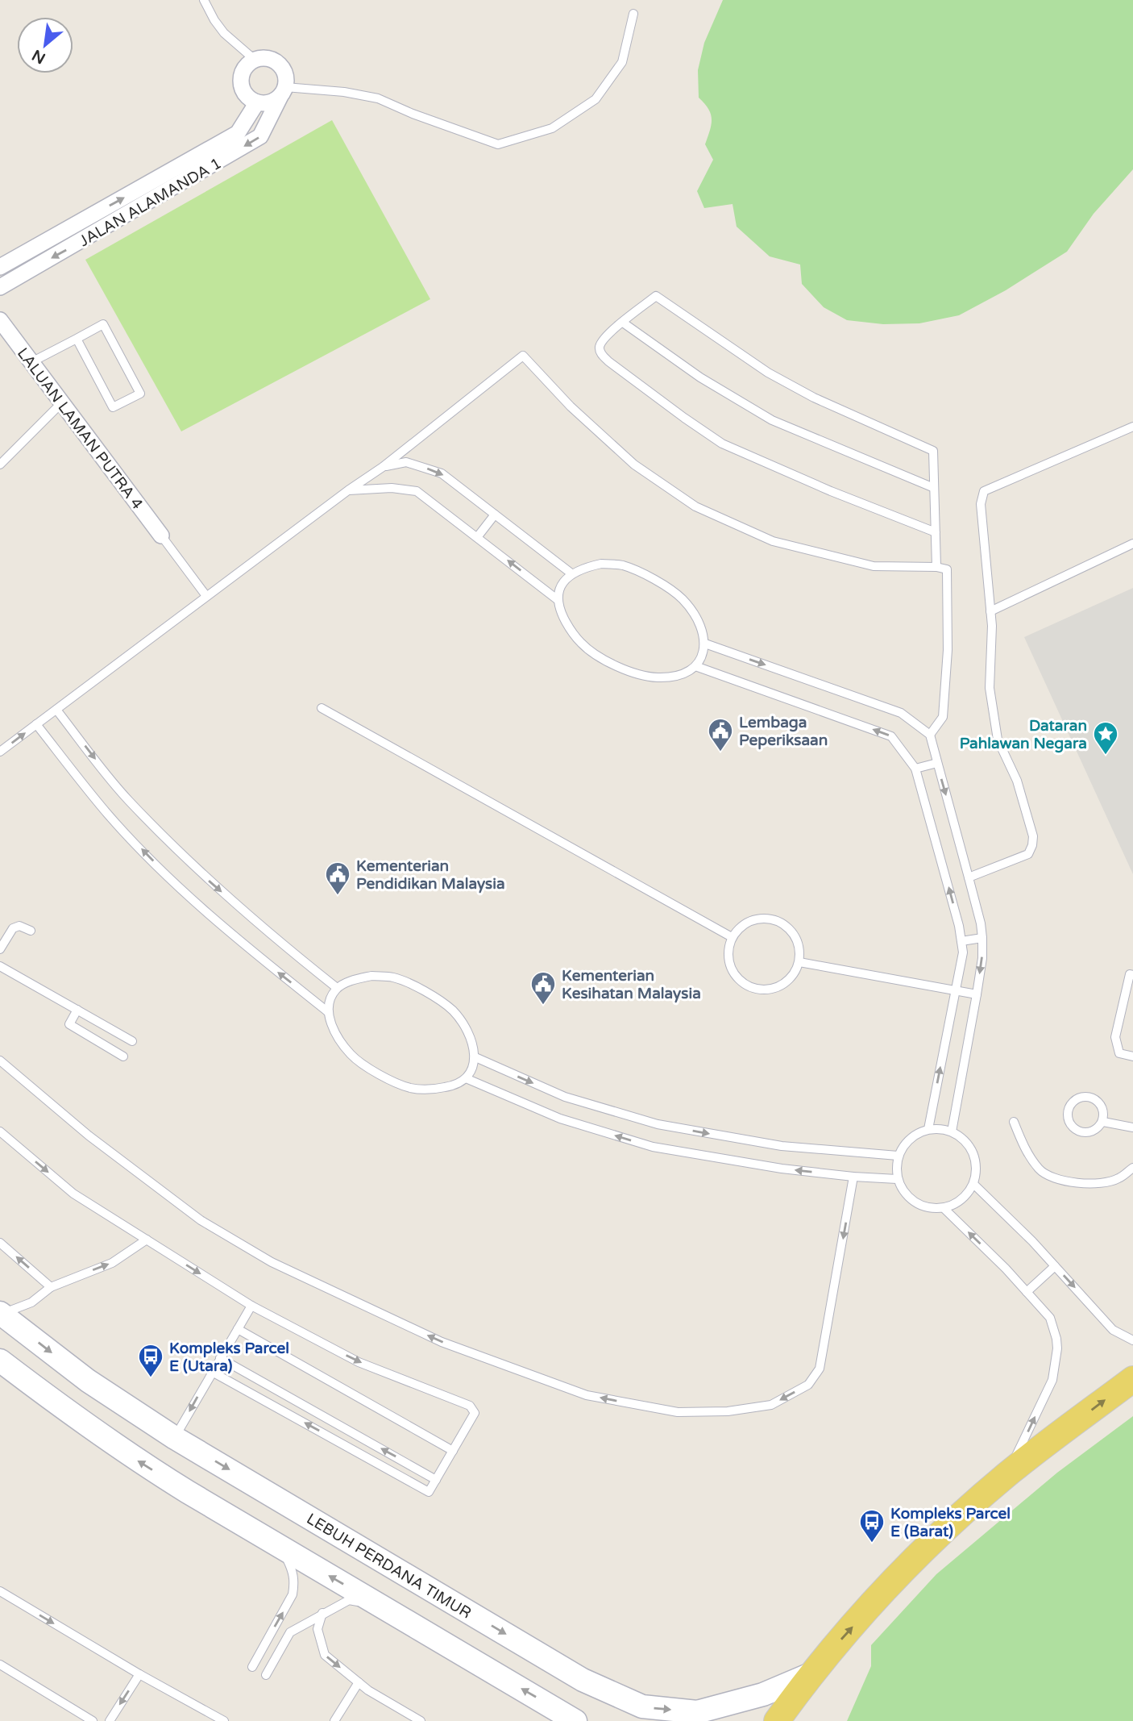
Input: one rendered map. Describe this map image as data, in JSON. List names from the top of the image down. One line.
{"streets":{"main road":["LEBUH PERDANA TIMUR"],"street":["JALAN ALAMANDA 1","LALUAN LAMAN PUTRA 4"]},"places":{"public building":["Lembaga Peperiksaan","Kementerian Pendidikan Malaysia","Kementerian Kesihatan Malaysia"],"place":["Dataran Pahlawan Negara"],"bus stop":["Kompleks Parcel E (Utara)","Kompleks Parcel E (Barat)"]},"north":"bottom left"}
